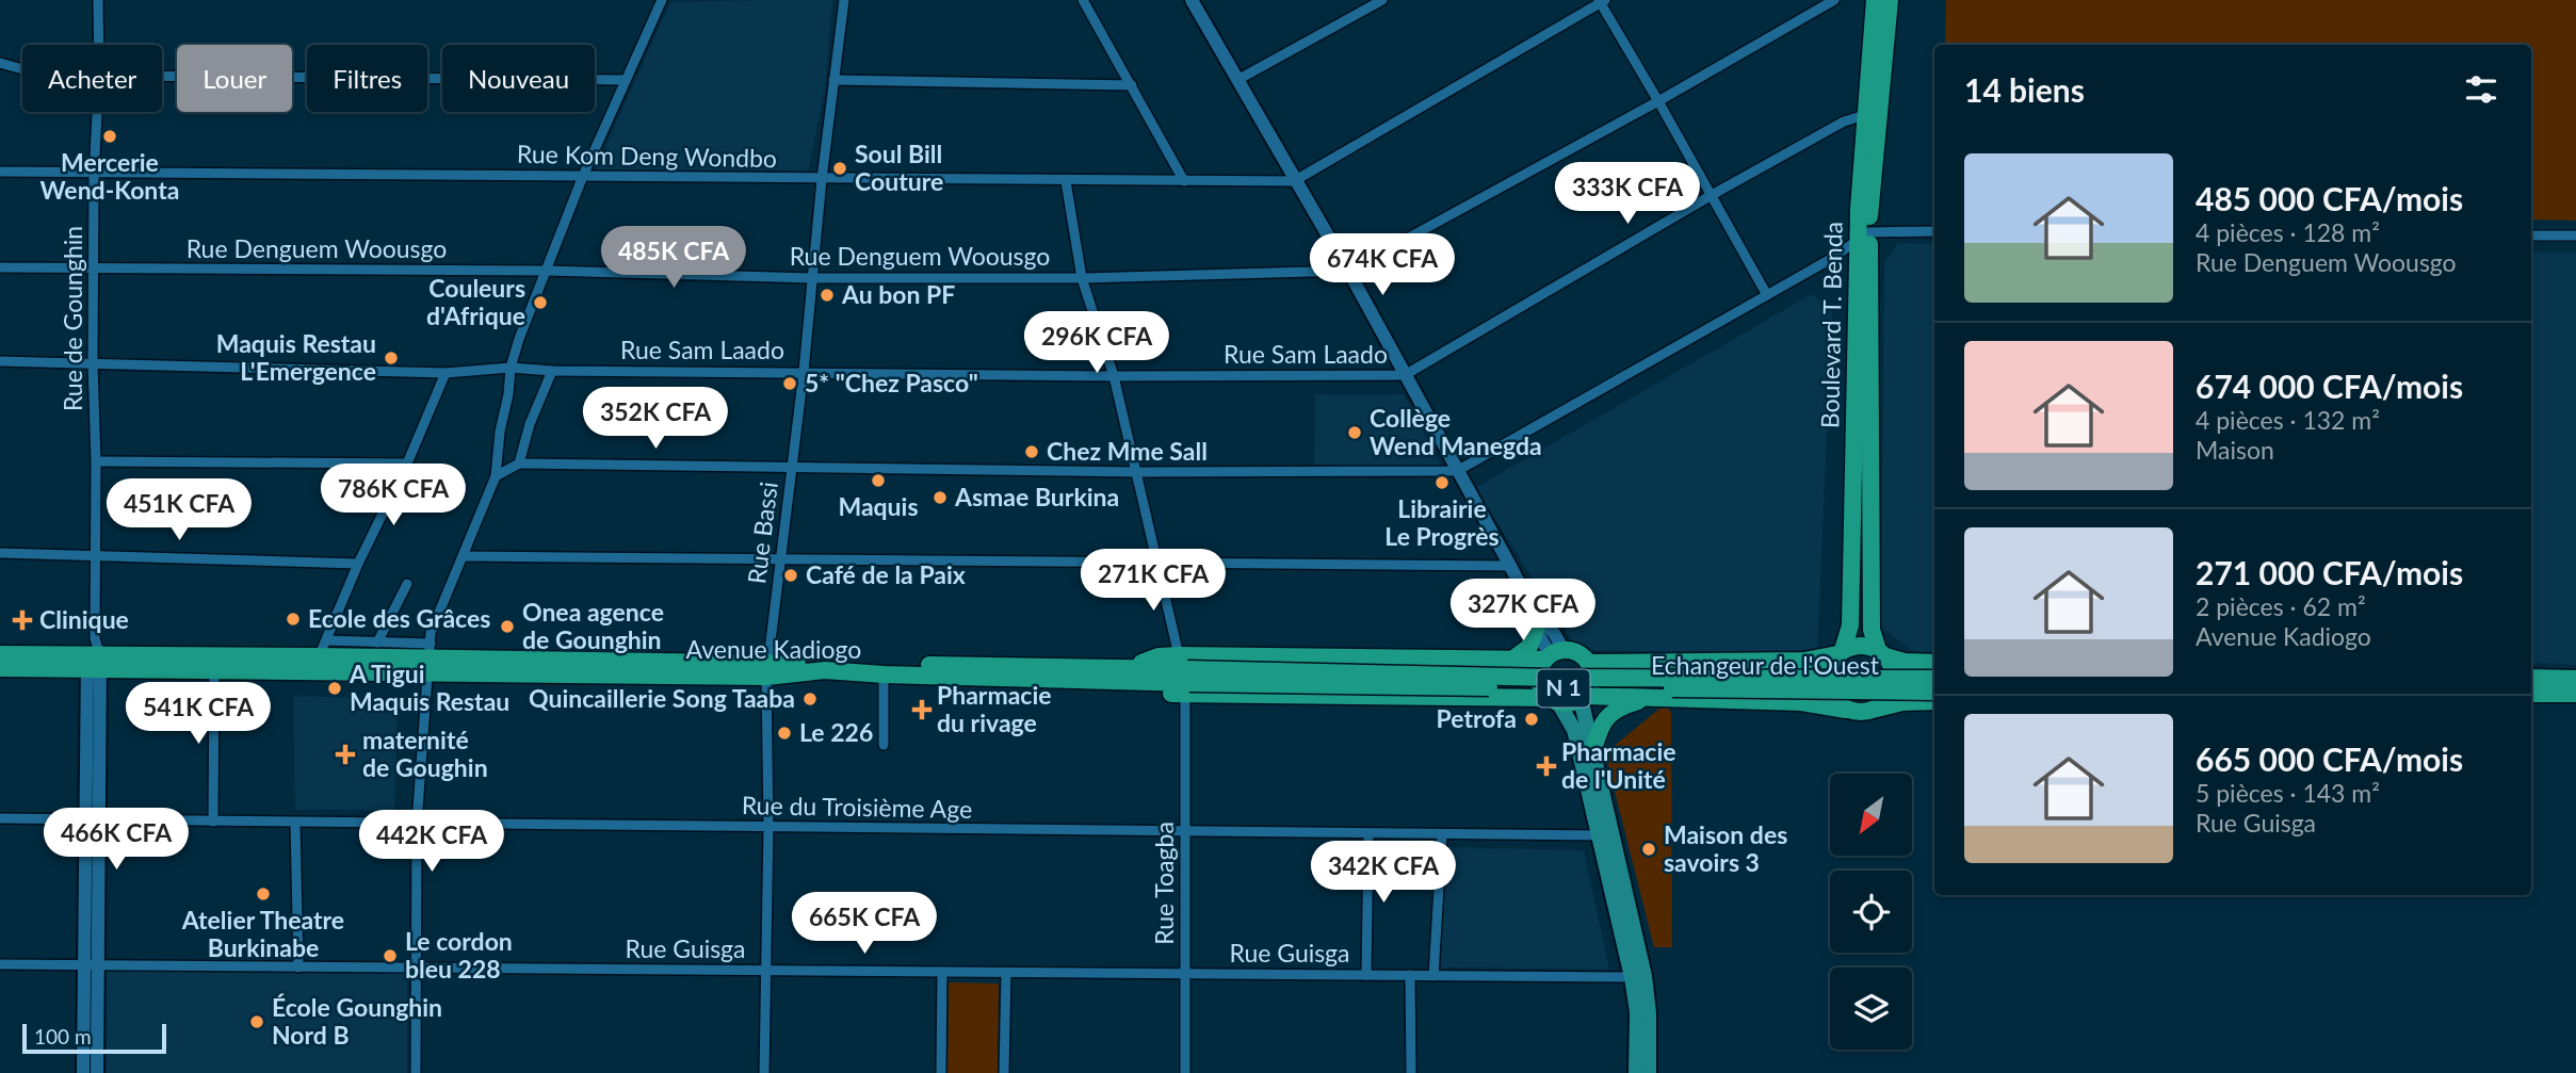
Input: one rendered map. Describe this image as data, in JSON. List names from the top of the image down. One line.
{"streets":{"highway":["Boulevard T. Benda","Avenue Kadiogo","Echangeur de l'Ouest","N 1"],"street":["Rue Kom Deng Wondbo","Rue Denguem Woousgo","Rue de Gounghin","Rue Sam Laado","Rue Bassi","Rue du Troisième Age","Rue Toagba","Rue Guisga"]},"crossings":[["Rue Kom Deng Wondbo","Rue de Gounghin"],["Rue Kom Deng Wondbo","Rue Bassi"],["Rue Kom Deng Wondbo","Rue Toagba"],["Rue Denguem Woousgo","Rue de Gounghin"],["Rue Denguem Woousgo","Rue Bassi"],["Rue Denguem Woousgo","Rue Toagba"],["Rue de Gounghin","Rue Sam Laado"],["Rue de Gounghin","Avenue Kadiogo"],["Boulevard T. Benda","N 1"],["Rue Sam Laado","Rue Bassi"],["Rue Sam Laado","Rue Toagba"],["Rue Bassi","Avenue Kadiogo"],["Rue Bassi","Rue du Troisième Age"],["Rue Bassi","Rue Guisga"],["Avenue Kadiogo","Echangeur de l'Ouest"],["Avenue Kadiogo","N 1"],["Avenue Kadiogo","Rue Toagba"],["Echangeur de l'Ouest","N 1"],["Echangeur de l'Ouest","Rue Toagba"],["N 1","Rue Toagba"],["Rue du Troisième Age","Rue Toagba"],["Rue Toagba","Rue Guisga"]],"places":{"other":["Mercerie Wend-Konta","Soul Bill Couture","Au bon PF","Couleurs d'Afrique","Maquis Restau L'Emergence","5* \"Chez Pasco\"","Collège Wend Manegda","Chez Mme Sall","Maquis","Librairie Le Progrès","Asmae Burkina","Café de la Paix","Ecole des Grâces","Onea agence de Gounghin","A Tigui Maquis Restau","Quincaillerie Song Taaba","Petrofa","Le 226","Maison des savoirs 3","Atelier Theatre Burkinabe","Le cordon bleu 228","École Gounghin Nord B"],"health":["Clinique","Pharmacie du rivage","maternité de Goughin","Pharmacie de l'Unité"]},"scale_bar":"100 m","north":"bottom left","page":{"chip":["Acheter","Louer","Filtres","Nouveau"],"heading":"14 biens","list":[{"name":"485 000 CFA/mois","note":"4 pièces · 128 m² · Rue Denguem Woousgo"},{"name":"674 000 CFA/mois","note":"4 pièces · 132 m² · Maison"},{"name":"271 000 CFA/mois","note":"2 pièces · 62 m² · Avenue Kadiogo"},{"name":"665 000 CFA/mois","note":"5 pièces · 143 m² · Rue Guisga"}],"price":["333K CFA","485K CFA","674K CFA","296K CFA","352K CFA","786K CFA","451K CFA","271K CFA","327K CFA","541K CFA","466K CFA","442K CFA","342K CFA","665K CFA"],"scale":"100 m"}}
